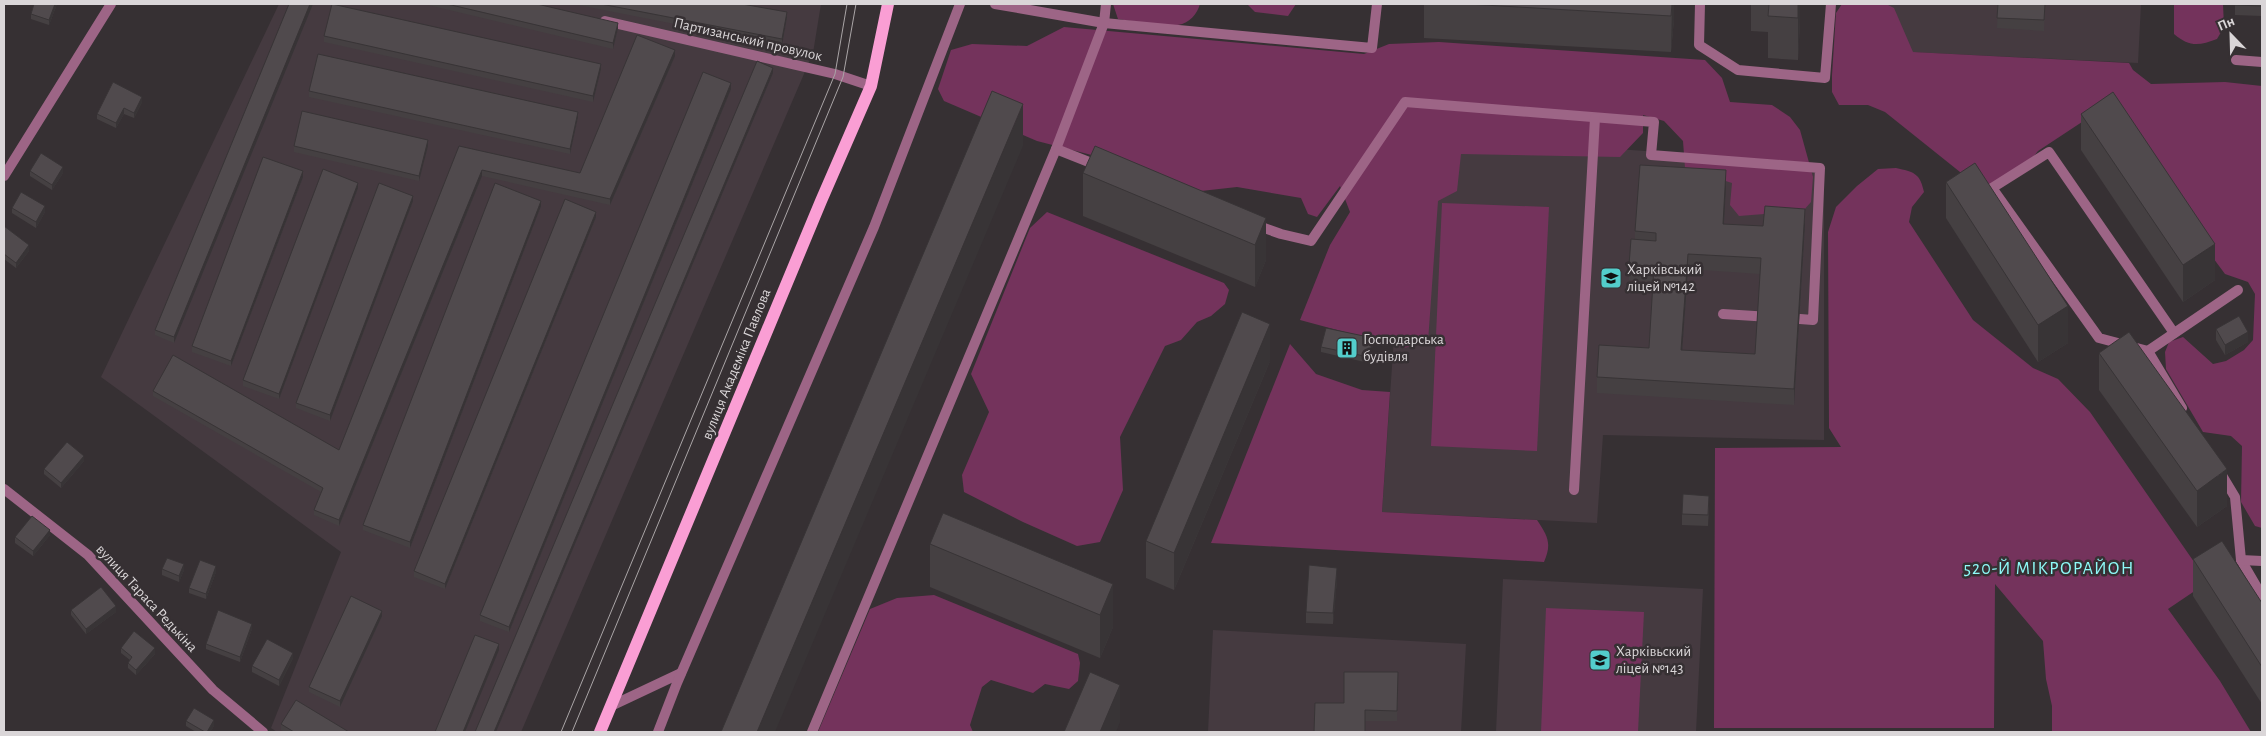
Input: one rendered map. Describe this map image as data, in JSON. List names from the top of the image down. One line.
{"streets":{"main road":["вулиця Академіка Павлова"],"street":["Партизанський провулок","вулиця Тараса Редькіна"]},"crossings":[["Партизанський провулок","вулиця Академіка Павлова"]],"districts":["520-Й МІКРОРАЙОН"],"places":{"school or university":["Харківський ліцей №142","Харківьский ліцей №143"],"building":["Господарська будівля"]},"north":"top left"}
